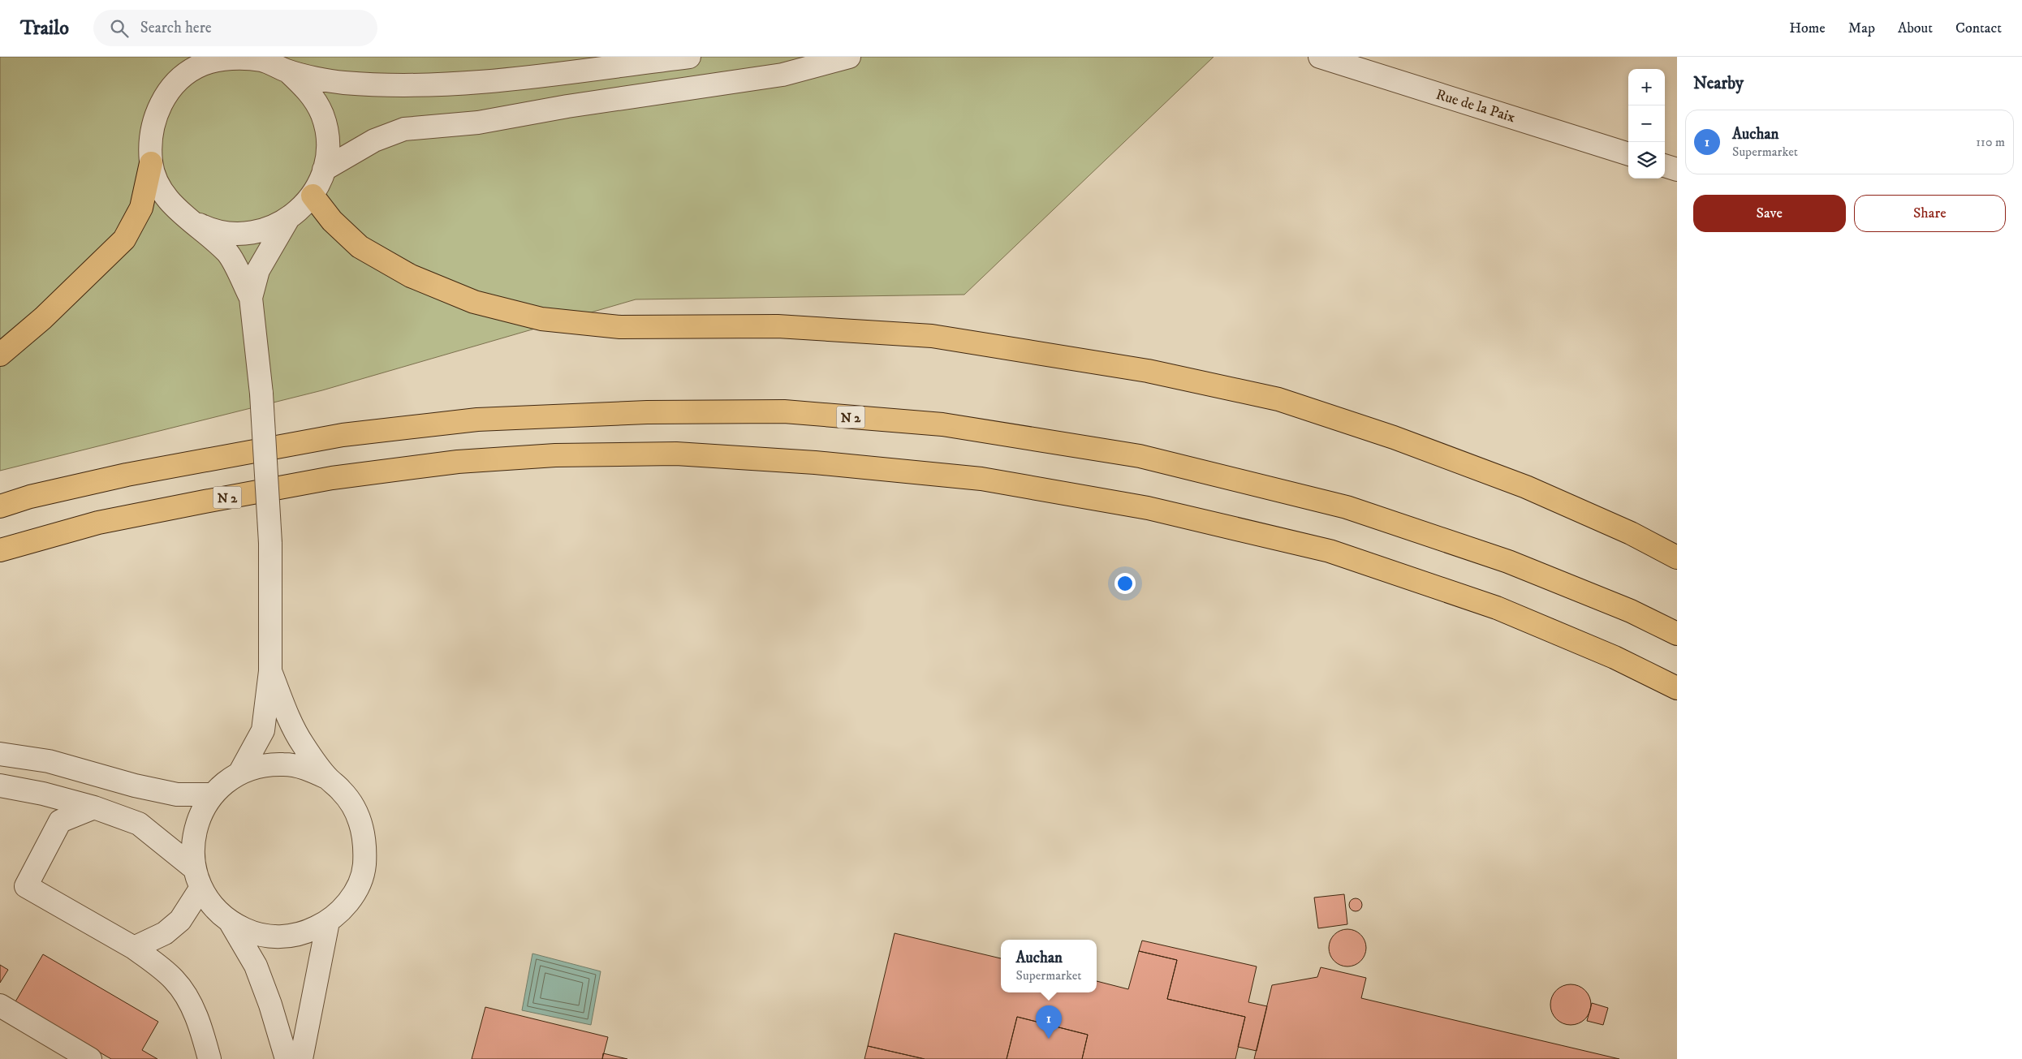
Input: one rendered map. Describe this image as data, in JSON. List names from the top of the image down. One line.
{"streets":{"highway":["N 2"],"street":["Rue de la Paix"]},"page":{"header":"Trailo","search":"Search here","nav":["Home","Map","About","Contact"],"heading":"Nearby","map_buttons":["+","−"],"list":[{"mark":"1","name":"Auchan","note":"Supermarket","value":"110 m"}],"buttons":["Save","Share"],"popup":["Auchan","Supermarket"],"pins":"1"}}
